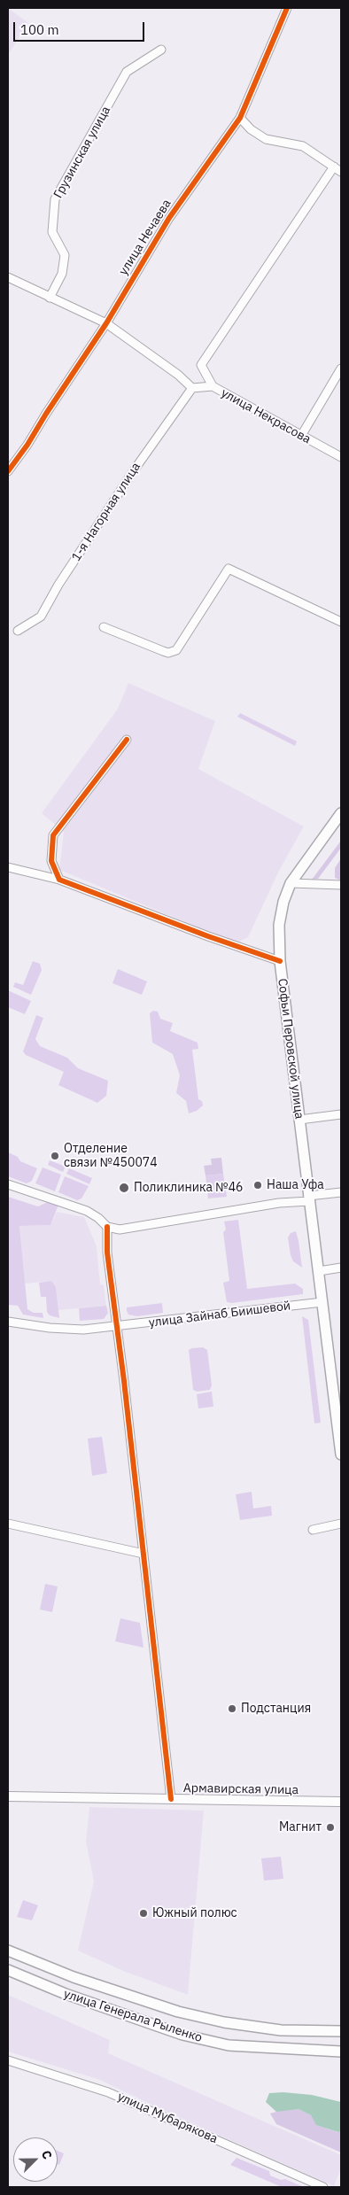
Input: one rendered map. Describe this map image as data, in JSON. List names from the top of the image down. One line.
{"streets":{"main road":["Софьи Перовской улица","улица Генерала Рыленко"],"street":["Грузинская улица","улица Нечаева","улица Некрасова","1-я Нагорная улица","улица Зайнаб Биишевой","Армавирская улица","улица Мубарякова"]},"crossings":[["улица Некрасова","1-я Нагорная улица"],["Софьи Перовской улица","улица Зайнаб Биишевой"]],"places":["Отделение связи №450074","Наша Уфа","Поликлиника №46","Подстанция","Магнит","Южный полюс"],"scale_bar":"100 m","north":"top right"}
